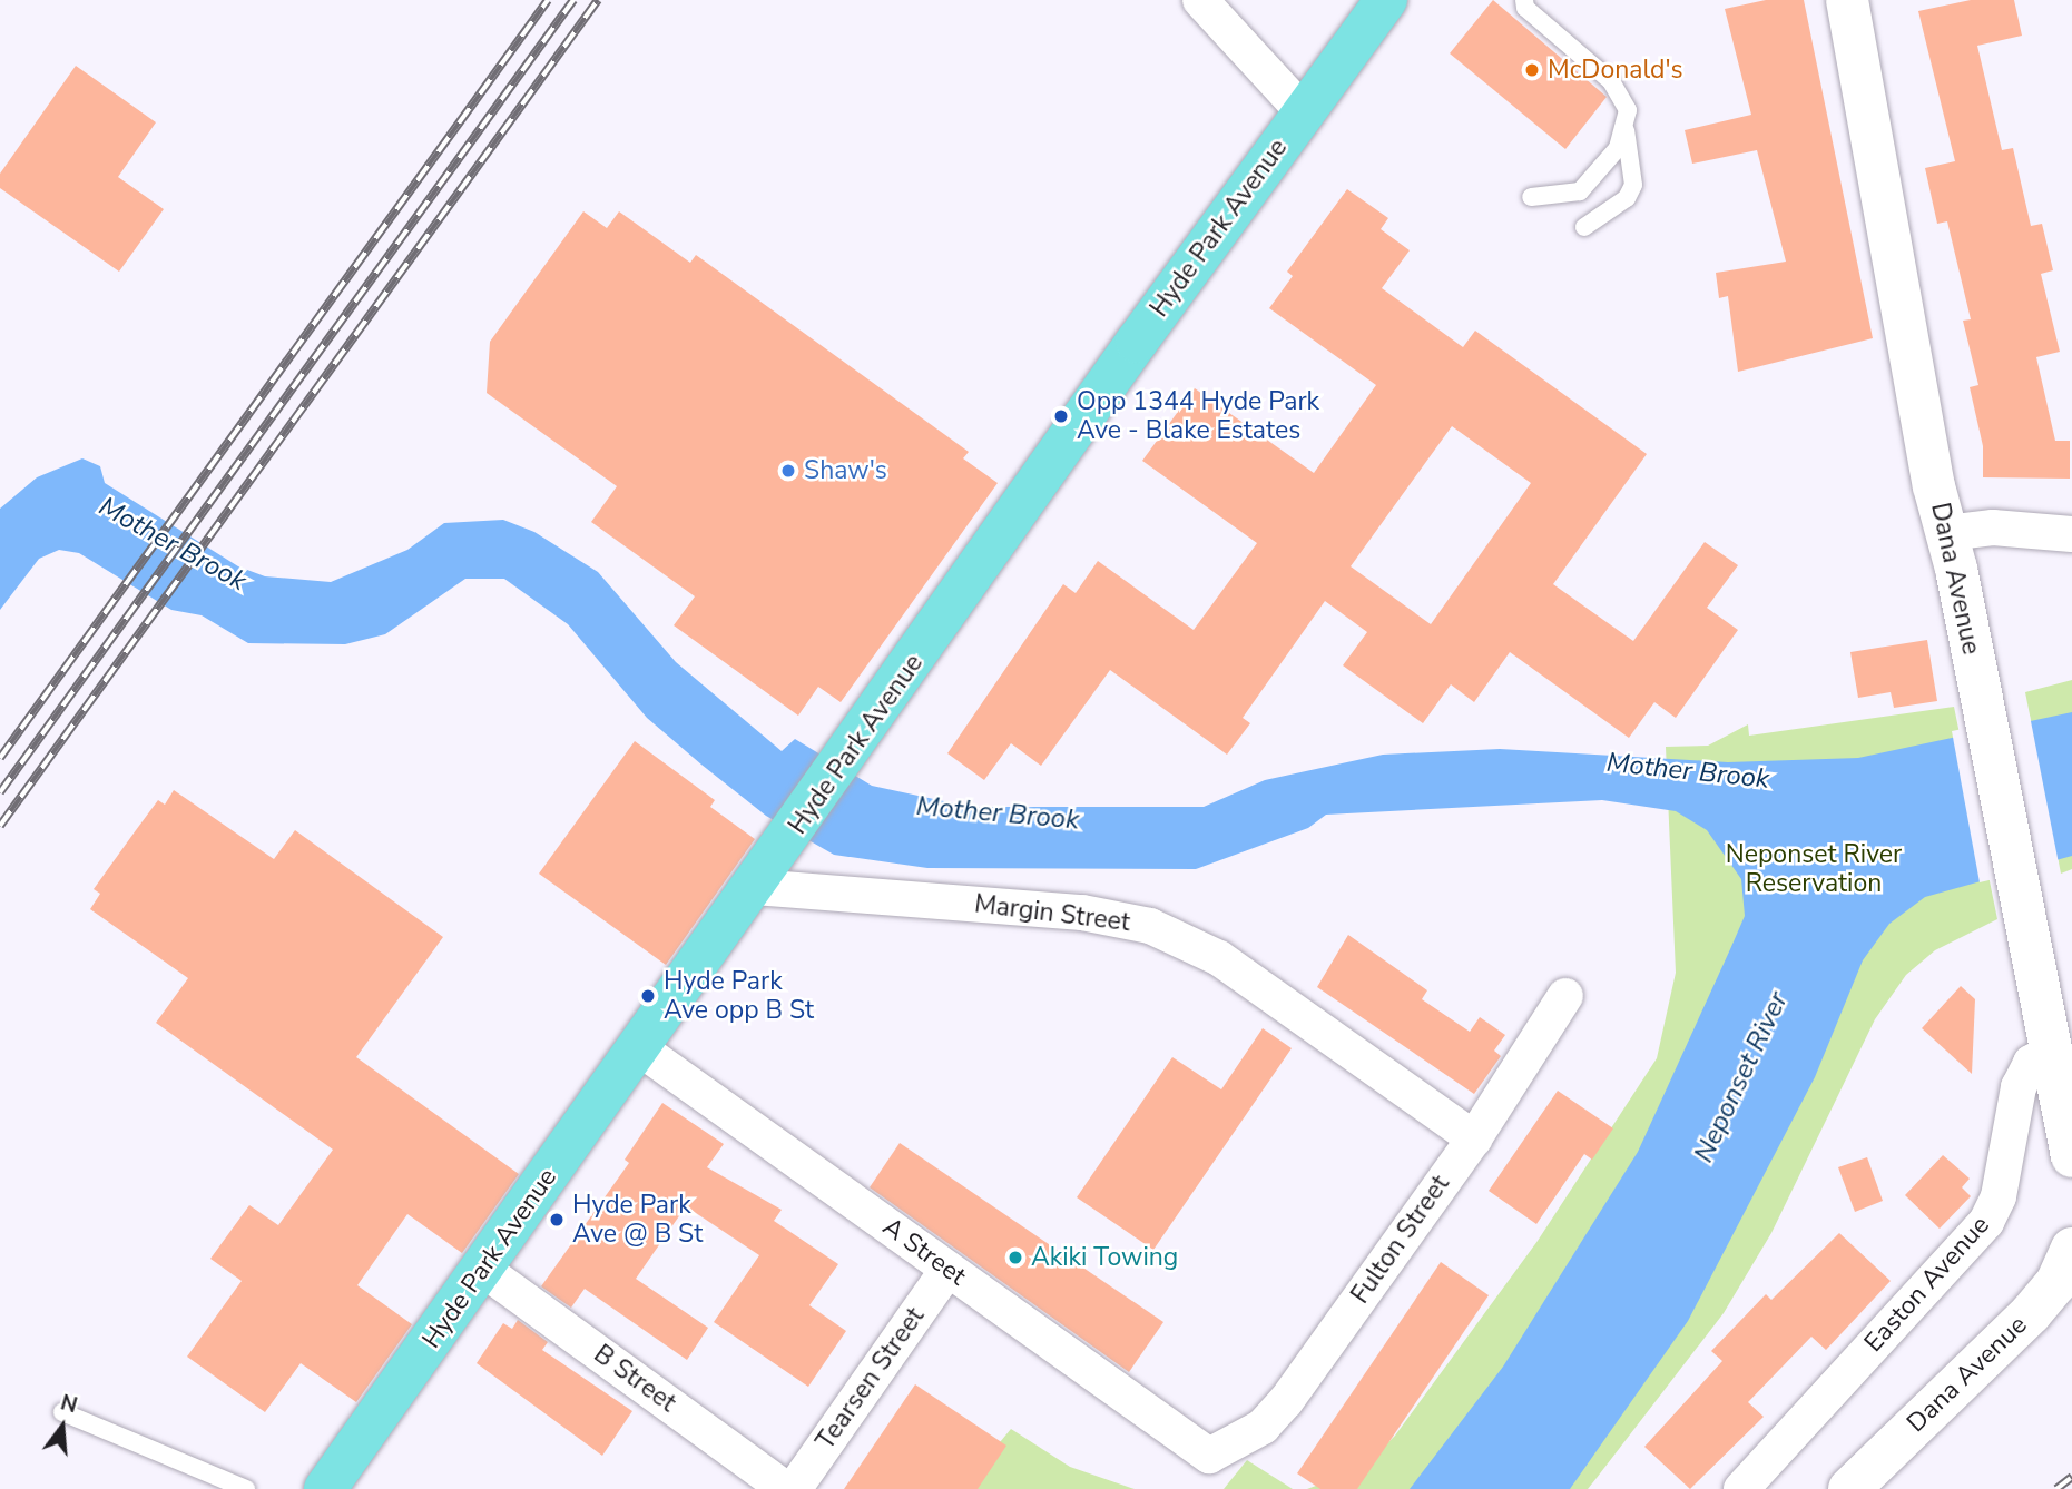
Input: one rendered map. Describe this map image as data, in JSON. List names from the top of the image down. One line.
{"streets":{"main road":["Hyde Park Avenue"],"street":["Dana Avenue","Margin Street","Fulton Street","A Street","Easton Avenue","B Street","Tearsen Street"]},"crossings":[["Hyde Park Avenue","Margin Street"],["Hyde Park Avenue","A Street"],["Hyde Park Avenue","B Street"],["Dana Avenue","Easton Avenue"],["Margin Street","Fulton Street"],["Fulton Street","A Street"],["A Street","Tearsen Street"]],"water":["Mother Brook","Neponset River"],"parks":["Neponset River Reservation"],"places":["McDonald's","Opp 1344 Hyde Park Ave - Blake Estates","Shaw's","Hyde Park Ave opp B St","Hyde Park Ave @ B St","Akiki Towing"],"north":"top"}
